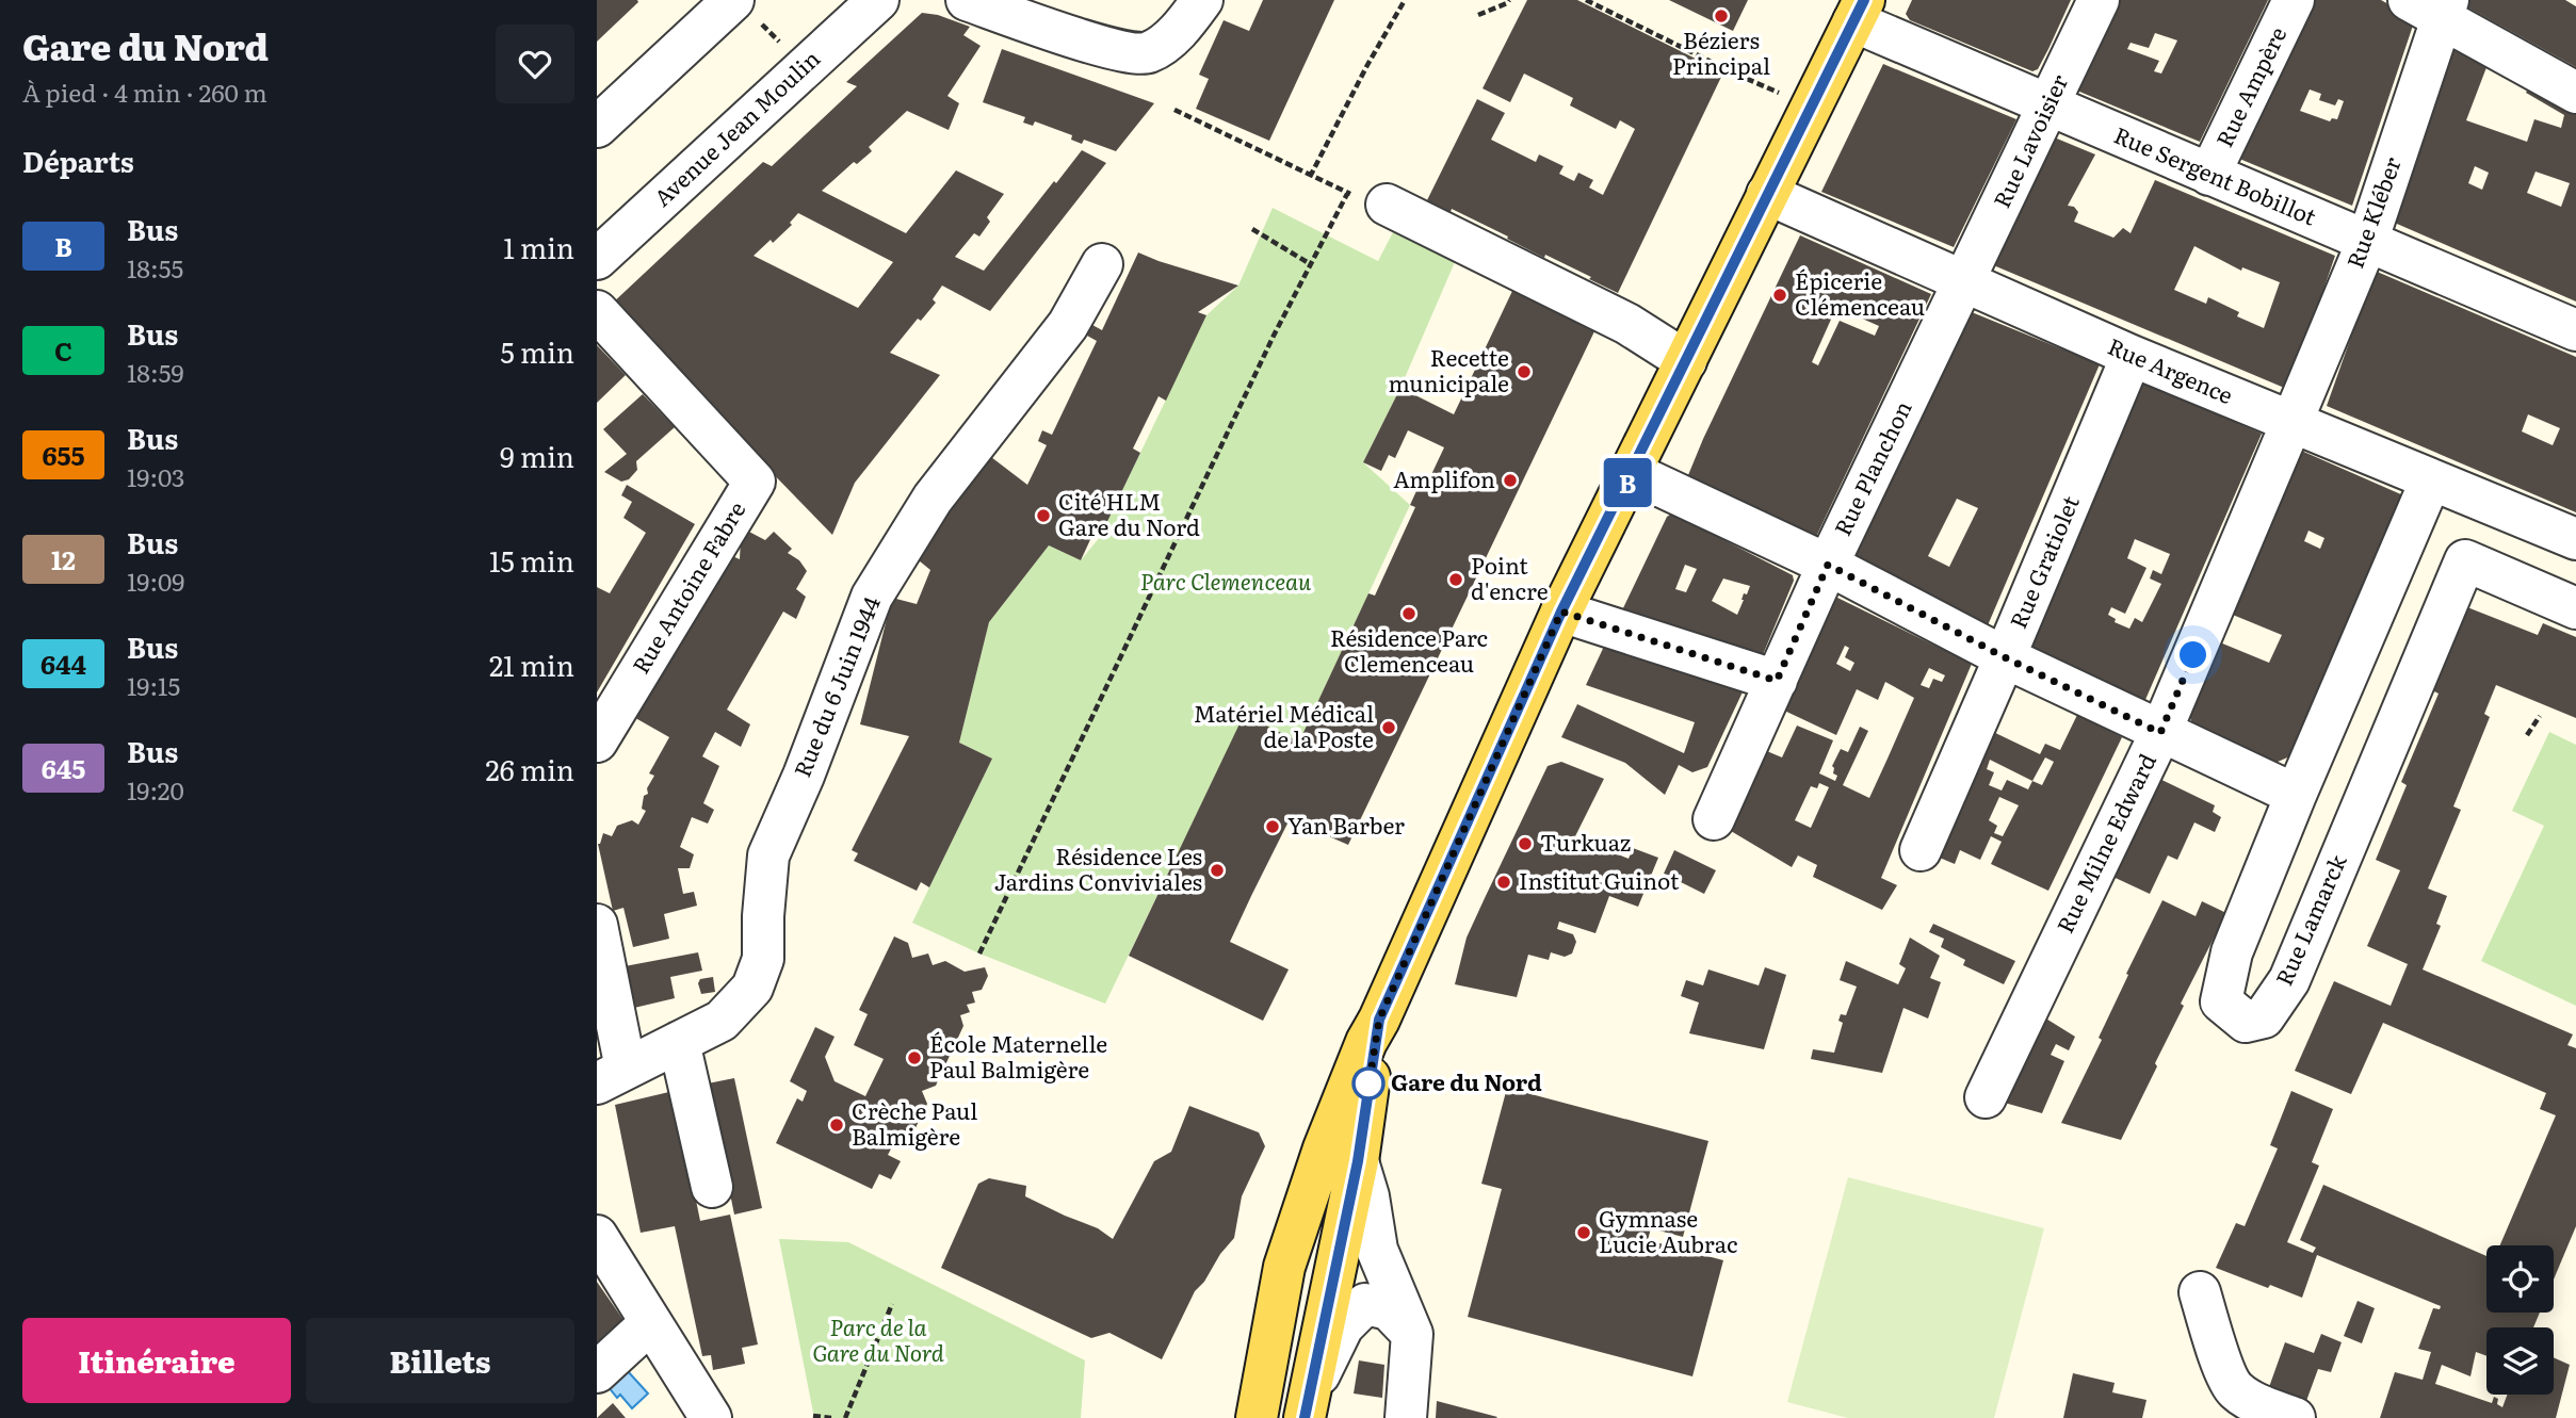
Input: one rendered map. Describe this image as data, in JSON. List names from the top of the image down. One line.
{"streets":{"street":["Rue Ampère","Avenue Jean Moulin","Rue Lavoisier","Rue Sergent Bobillot","Rue Kléber","Rue Argence","Rue Planchon","Rue Gratiolet","Rue Antoine Fabre","Rue du 6 Juin 1944","Rue Milne Edward","Rue Lamarck"]},"crossings":[["Rue Ampère","Rue Sergent Bobillot"],["Rue Lavoisier","Rue Sergent Bobillot"],["Rue Lavoisier","Rue Argence"],["Rue Lavoisier","Rue Planchon"],["Rue Sergent Bobillot","Rue Kléber"],["Rue Kléber","Rue Argence"],["Rue Kléber","Rue Milne Edward"],["Rue Argence","Rue Planchon"],["Rue Argence","Rue Gratiolet"],["Rue Argence","Rue Milne Edward"],["Rue Argence","Rue Lamarck"]],"parks":["Parc Clemenceau","Parc de la Gare du Nord"],"places":["Béziers Principal","Épicerie Clémenceau","Recette municipale","Amplifon","Cité HLM Gare du Nord","Point d'encre","Résidence Parc Clemenceau","Matériel Médical de la Poste","Yan Barber","Turkuaz","Résidence Les Jardins Conviviales","Institut Guinot","École Maternelle Paul Balmigère","Gare du Nord","Crèche Paul Balmigère","Gymnase Lucie Aubrac"],"lines":["bus line B"],"page":{"heading":[["Gare du Nord","À pied · 4 min · 260 m"],"Départs"],"on_map":"B","list":[{"mark":"B","name":"Bus","note":"18:55","value":"1 min"},{"mark":"C","name":"Bus","note":"18:59","value":"5 min"},{"mark":"655","name":"Bus","note":"19:03","value":"9 min"},{"mark":"12","name":"Bus","note":"19:09","value":"15 min"},{"mark":"644","name":"Bus","note":"19:15","value":"21 min"},{"mark":"645","name":"Bus","note":"19:20","value":"26 min"}],"buttons":["Itinéraire","Billets"]}}
